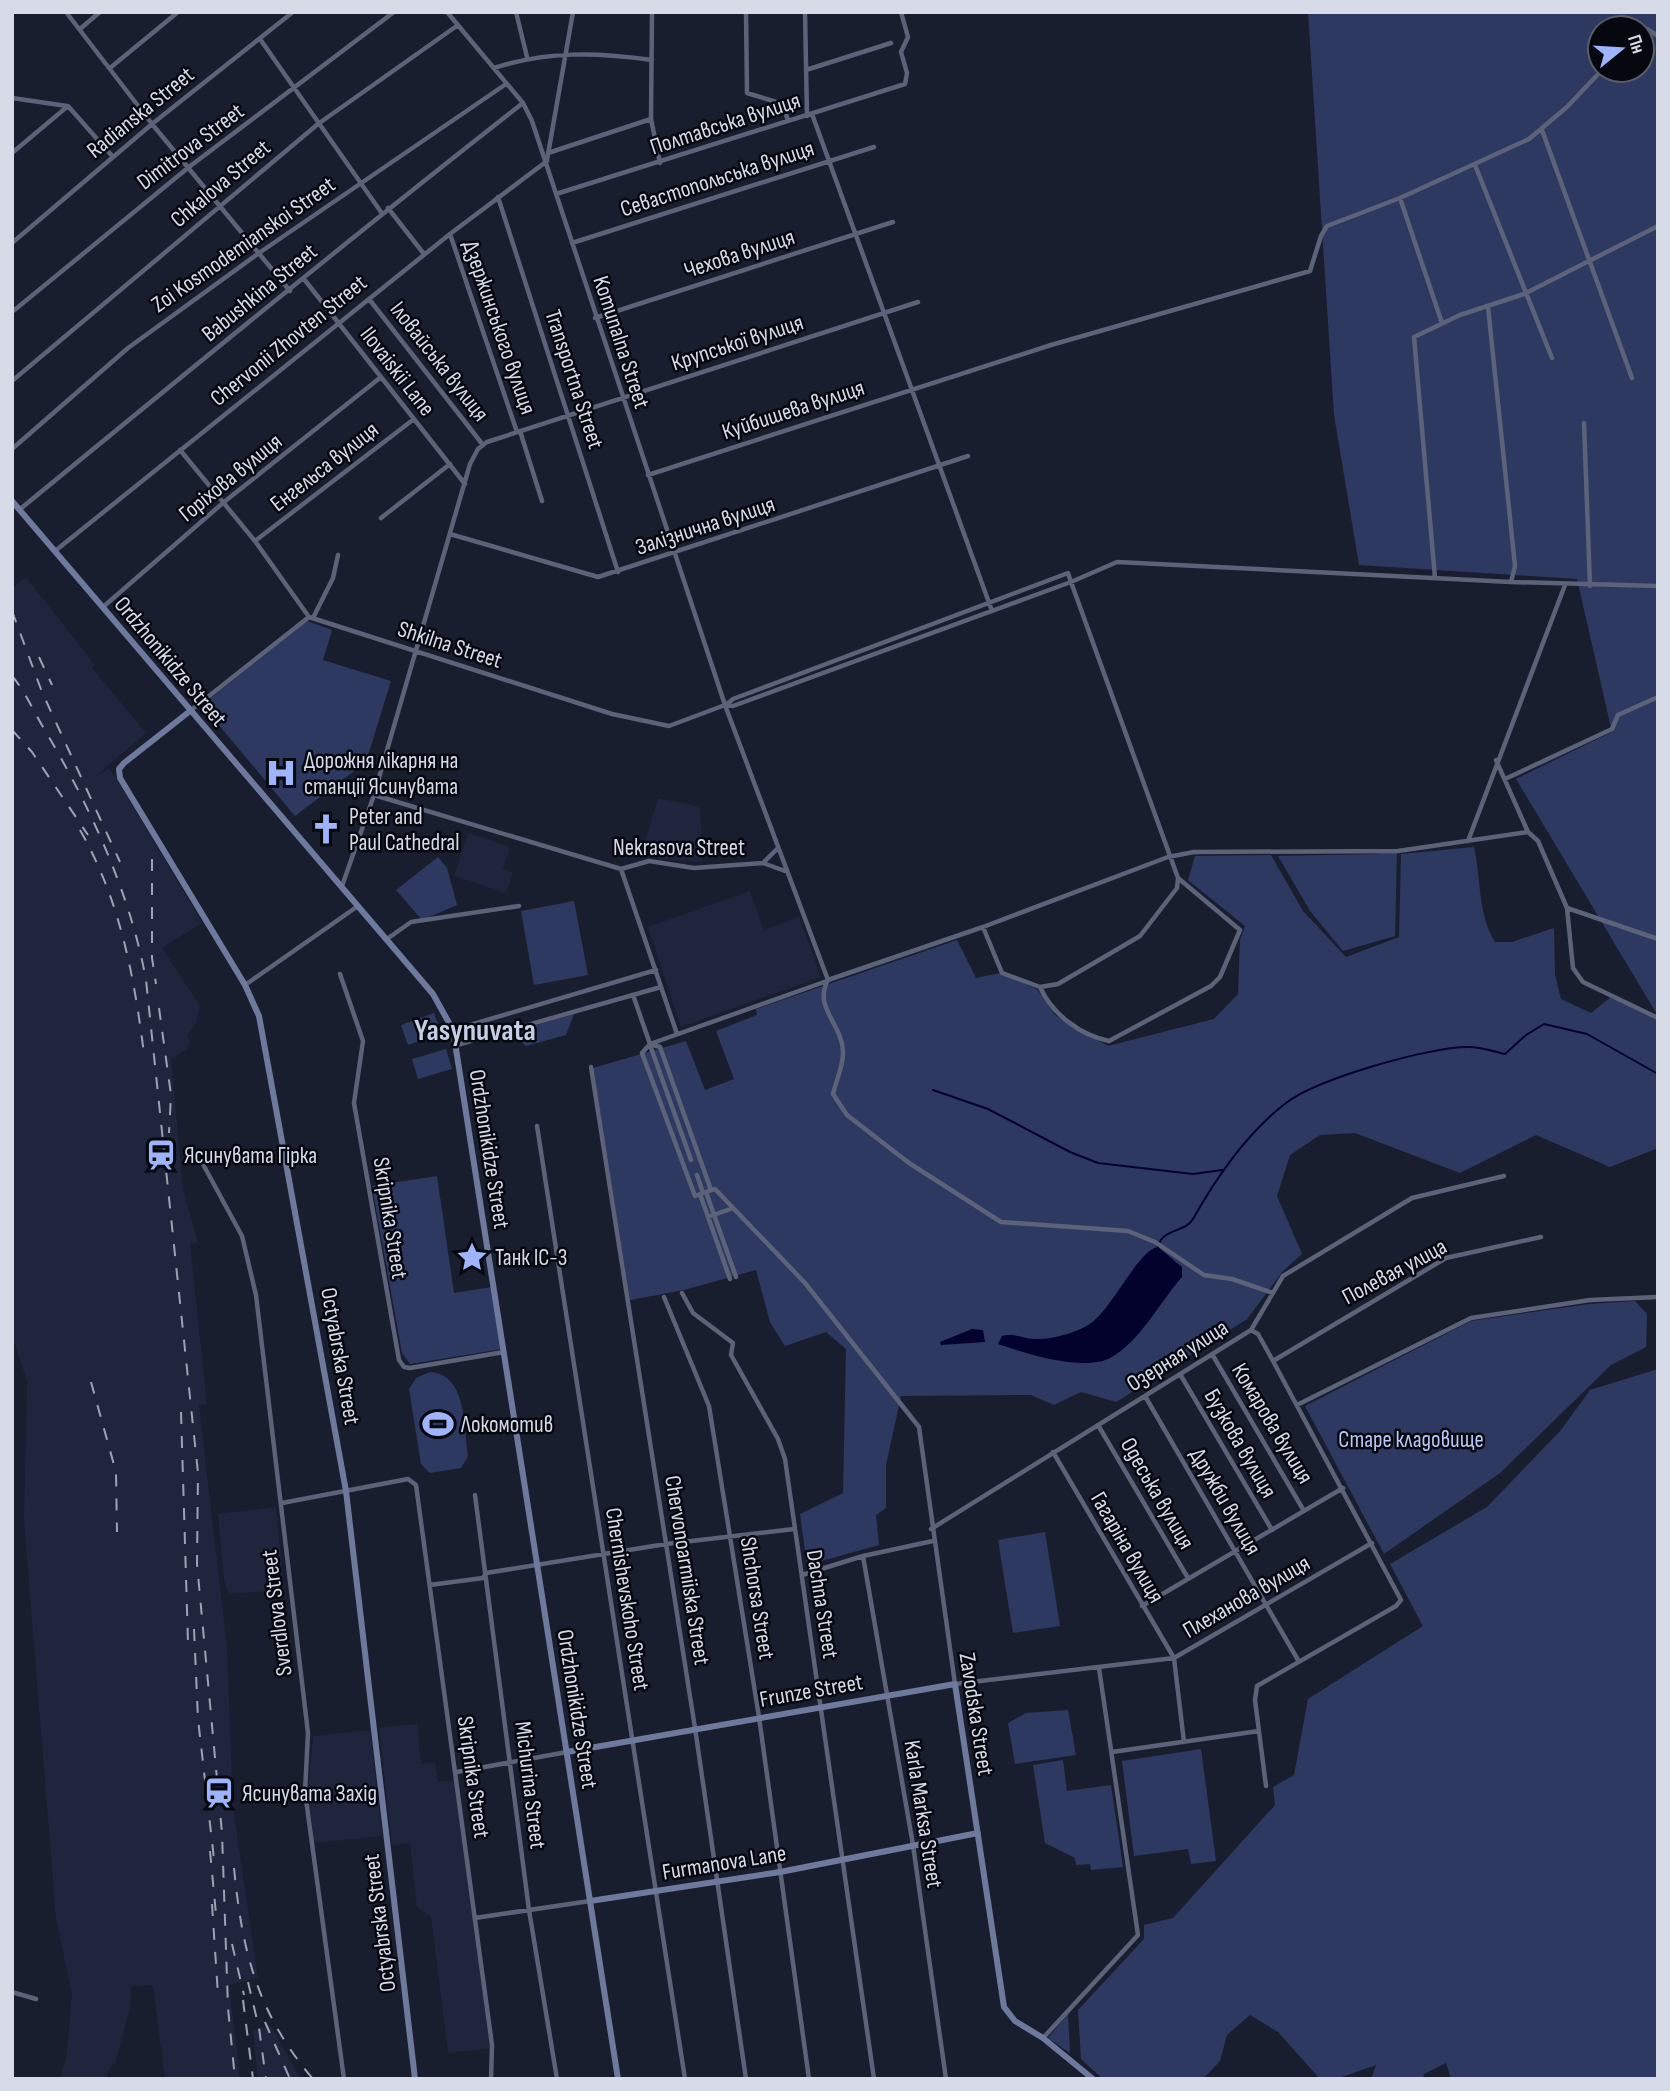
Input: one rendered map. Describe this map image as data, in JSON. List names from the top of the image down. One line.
{"streets":{"main road":["Ordzhonikidze Street","Octyabrska Street","Frunze Street","Zavodska Street","Furmanova Lane"],"street":["Radianska Street","Полтавська вулиця","Dimitrova Street","Севастопольська вулиця","Chkalova Street","Zoi Kosmodemianskoi Street","Чехова вулиця","Babushkina Street","Дзержинського вулиця","Chervonii Zhovten Street","Komunalna Street","Крупської вулиця","Іловайська вулиця","Ilovaiskii Lane","Transportna Street","Куйбишева вулиця","Енгельса вулиця","Горіхова вулиця","Залізнична вулиця","Shkilna Street","Nekrasova Street","Skripnika Street","Полевая улица","Озерная улица","Комарова вулиця","Бузкова вулиця","Одеська вулиця","Дружби вулиця","Гагаріна вулиця","Chervonoarmiiska Street","Плеханова вулиця","Shchorsa Street","Chernishevskoho Street","Dachna Street","Sverdlova Street","Michurina Street","Karla Marksa Street"]},"crossings":[["Полтавська вулиця","Komunalna Street"],["Севастопольська вулиця","Komunalna Street"],["Chkalova Street","Komunalna Street"],["Zoi Kosmodemianskoi Street","Komunalna Street"],["Чехова вулиця","Komunalna Street"],["Babushkina Street","Komunalna Street"],["Babushkina Street","Ilovaiskii Lane"],["Babushkina Street","Ordzhonikidze Street"],["Дзержинського вулиця","Chervonii Zhovten Street"],["Дзержинського вулиця","Крупської вулиця"],["Chervonii Zhovten Street","Komunalna Street"],["Chervonii Zhovten Street","Іловайська вулиця"],["Chervonii Zhovten Street","Ilovaiskii Lane"],["Chervonii Zhovten Street","Transportna Street"],["Chervonii Zhovten Street","Ordzhonikidze Street"],["Komunalna Street","Крупської вулиця"],["Komunalna Street","Куйбишева вулиця"],["Komunalna Street","Залізнична вулиця"],["Komunalna Street","Shkilna Street"],["Komunalna Street","Nekrasova Street"],["Крупської вулиця","Іловайська вулиця"],["Крупської вулиця","Transportna Street"],["Ilovaiskii Lane","Енгельса вулиця"],["Ilovaiskii Lane","Горіхова вулиця"],["Transportna Street","Залізнична вулиця"],["Горіхова вулиця","Ordzhonikidze Street"],["Ordzhonikidze Street","Skripnika Street"],["Ordzhonikidze Street","Octyabrska Street"],["Ordzhonikidze Street","Frunze Street"],["Ordzhonikidze Street","Furmanova Lane"],["Skripnika Street","Octyabrska Street"],["Skripnika Street","Frunze Street"],["Skripnika Street","Furmanova Lane"],["Озерная улица","Комарова вулиця"],["Озерная улица","Бузкова вулиця"],["Озерная улица","Одеська вулиця"],["Озерная улица","Дружби вулиця"],["Озерная улица","Гагаріна вулиця"],["Озерная улица","Zavodska Street"],["Дружби вулиця","Плеханова вулиця"],["Гагаріна вулиця","Плеханова вулиця"],["Гагаріна вулиця","Frunze Street"],["Chervonoarmiiska Street","Frunze Street"],["Chervonoarmiiska Street","Furmanova Lane"],["Плеханова вулиця","Frunze Street"],["Shchorsa Street","Frunze Street"],["Shchorsa Street","Furmanova Lane"],["Chernishevskoho Street","Frunze Street"],["Chernishevskoho Street","Furmanova Lane"],["Dachna Street","Frunze Street"],["Dachna Street","Furmanova Lane"],["Frunze Street","Zavodska Street"],["Frunze Street","Michurina Street"],["Frunze Street","Karla Marksa Street"],["Zavodska Street","Furmanova Lane"],["Michurina Street","Furmanova Lane"],["Karla Marksa Street","Furmanova Lane"]],"districts":["Yasynuvata"],"parks":["Старе кладовище"],"places":{"hospital":["Дорожня лікарня на станції Ясинувата"],"church":["Peter and Paul Cathedral"],"station":["Ясинувата Гірка","Ясинувата Захід"],"place":["Танк ІС-3"],"sports":["Локомотив"]},"north":"right"}
